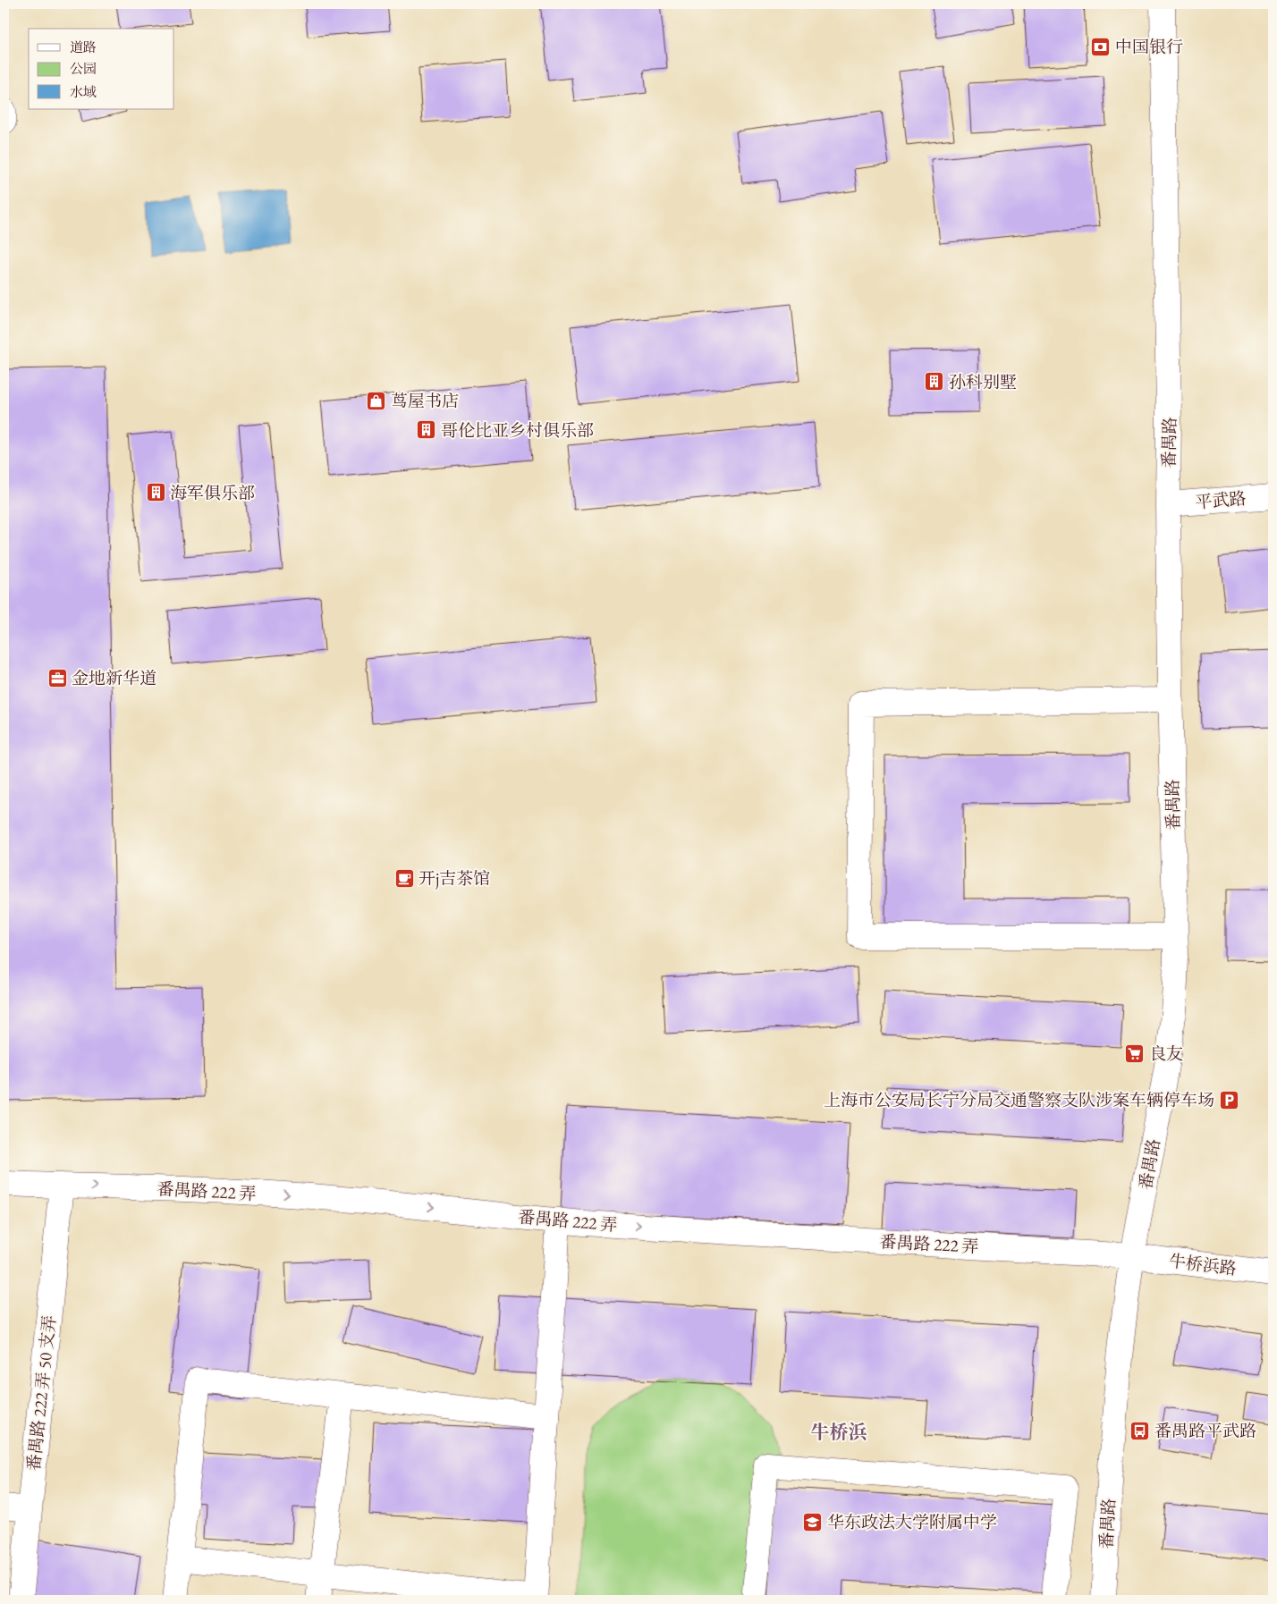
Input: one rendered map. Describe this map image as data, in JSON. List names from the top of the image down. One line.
{"streets":{"street":["番禺路","平武路","番禺路 222 弄","牛桥浜路","番禺路 222 弄 50 支弄"]},"crossings":[["番禺路","平武路"],["番禺路","番禺路 222 弄"],["番禺路","牛桥浜路"],["番禺路 222 弄","牛桥浜路"],["番禺路 222 弄","番禺路 222 弄 50 支弄"]],"one_way":["番禺路 222 弄"],"districts":["牛桥浜"],"places":{"bank":["中国银行"],"building":["孙科别墅","哥伦比亚乡村俱乐部","海军俱乐部"],"shop":["茑屋书店"],"office":["金地新华道"],"cafe":["开j吉茶馆"],"supermarket":["良友"],"parking":["上海市公安局长宁分局交通警察支队涉案车辆停车场"],"bus stop":["番禺路平武路"],"school or university":["华东政法大学附属中学"]},"legend":["道路","公园","水域"]}
